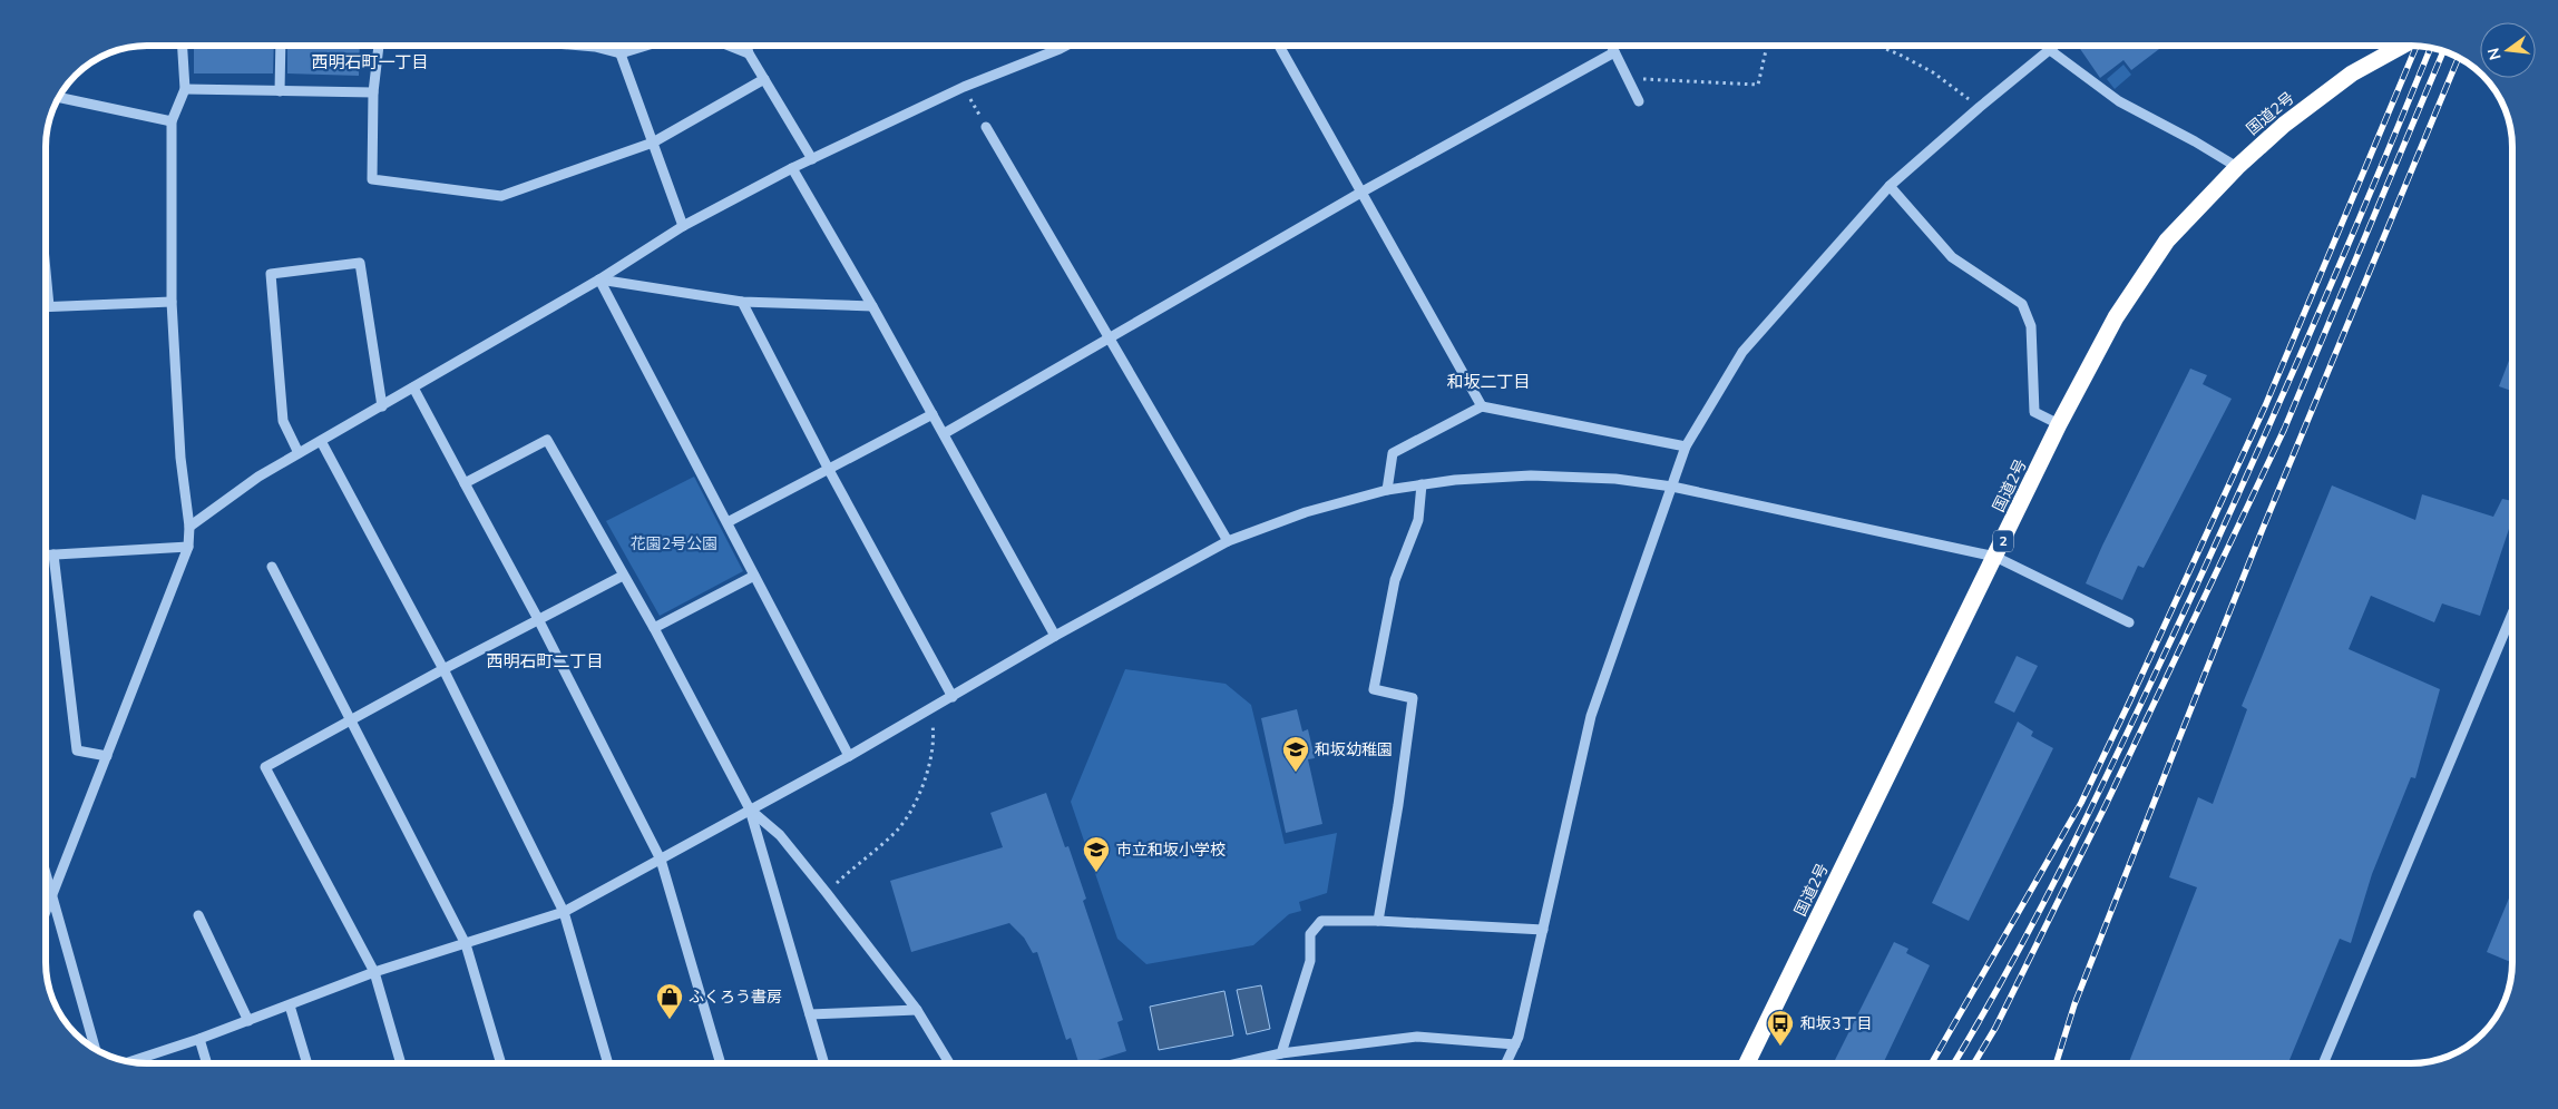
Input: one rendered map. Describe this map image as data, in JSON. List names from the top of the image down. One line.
{"streets":{"highway":["国道2号","2"]},"districts":["西明石町一丁目","和坂二丁目","西明石町二丁目"],"parks":["花園2号公園"],"places":{"school or university":["和坂幼稚園","市立和坂小学校"],"shop":["ふくろう書房"],"bus stop":["和坂3丁目"]},"north":"left"}
